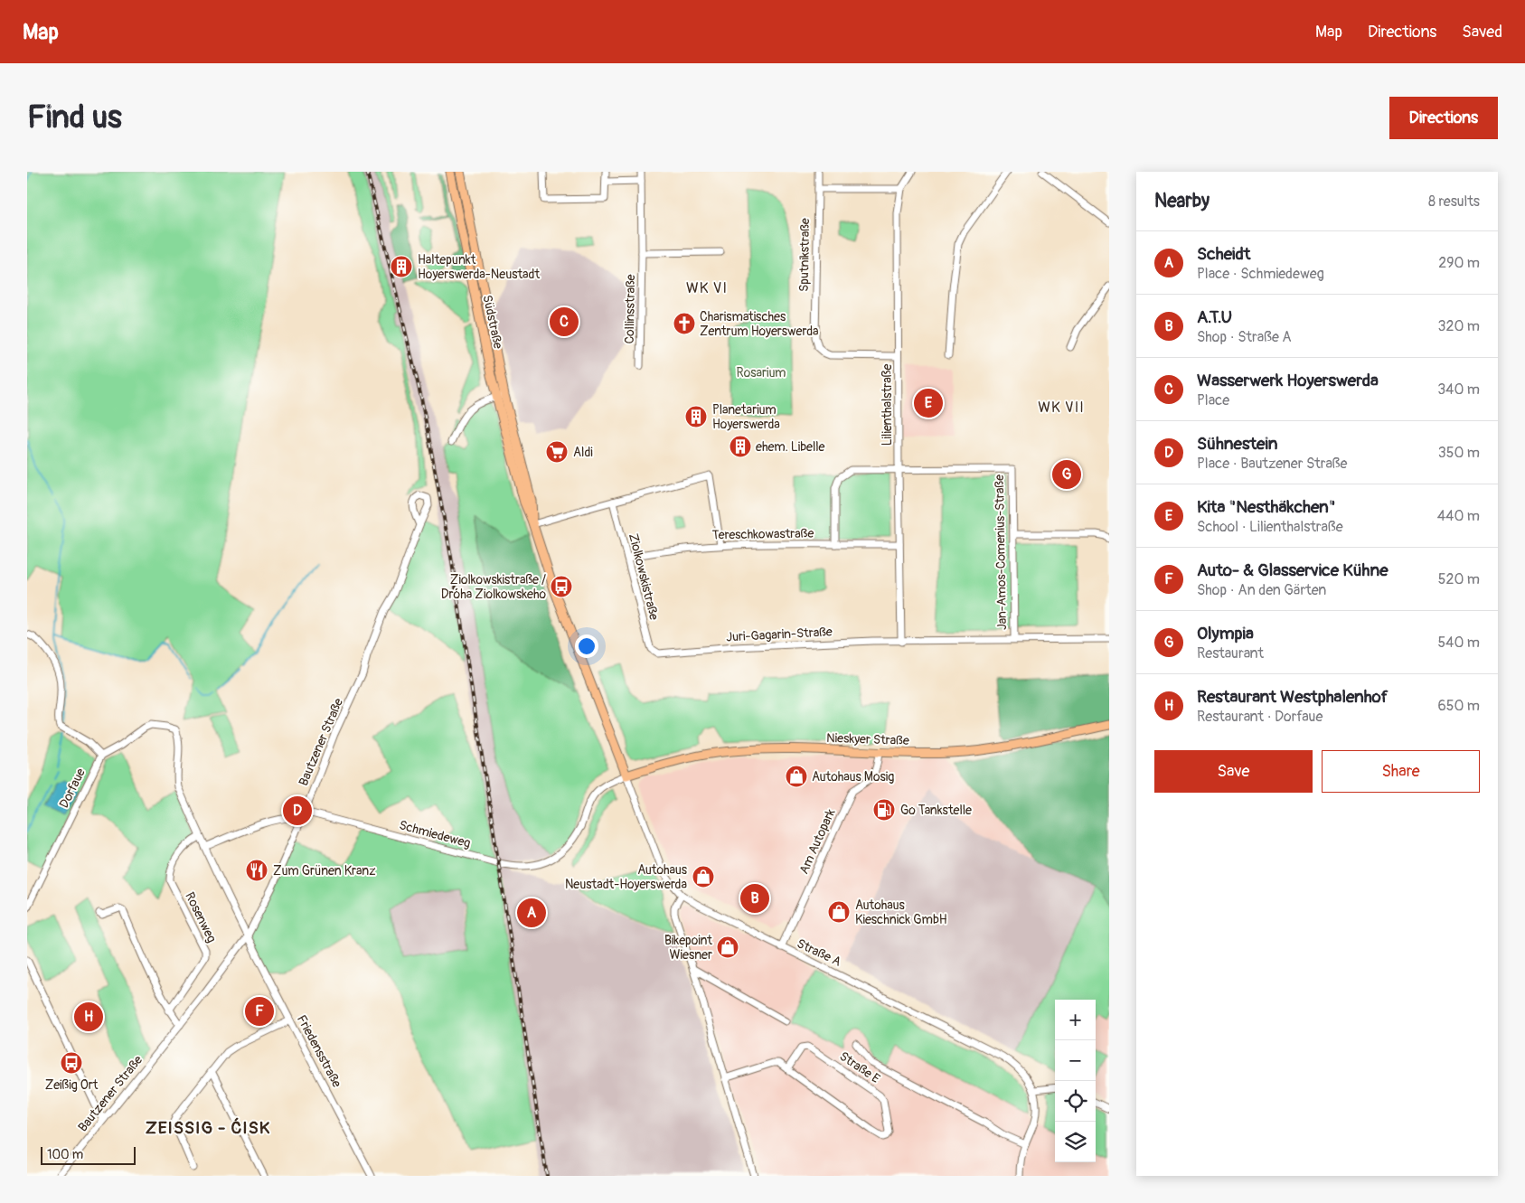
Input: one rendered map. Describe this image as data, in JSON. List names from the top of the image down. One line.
{"streets":{"main road":["Südstraße","Nieskyer Straße"],"street":["Sputnikstraße","Collinsstraße","Lilienthalstraße","Tereschkowastraße","Jan-Amos-Comenius-Straße","Ziolkowskistraße","Juri-Gagarin-Straße","Bautzener Straße","Dorfaue","Schmiedeweg","Am Autopark","Rosenweg","Straße A","Friedensstraße","Straße E"]},"crossings":[["Sputnikstraße","Lilienthalstraße"],["Lilienthalstraße","Tereschkowastraße"],["Lilienthalstraße","Jan-Amos-Comenius-Straße"],["Lilienthalstraße","Juri-Gagarin-Straße"],["Tereschkowastraße","Ziolkowskistraße"],["Jan-Amos-Comenius-Straße","Juri-Gagarin-Straße"],["Ziolkowskistraße","Juri-Gagarin-Straße"],["Nieskyer Straße","Schmiedeweg"],["Nieskyer Straße","Am Autopark"],["Nieskyer Straße","Straße A"],["Bautzener Straße","Schmiedeweg"],["Bautzener Straße","Friedensstraße"],["Schmiedeweg","Straße A"],["Am Autopark","Straße A"]],"districts":["WK VI","WK VII","ZEISSIG - ĆISK"],"parks":["Rosarium"],"places":{"building":["Haltepunkt Hoyerswerda-Neustadt","Planetarium Hoyerswerda","ehem. Libelle"],"church":["Charismatisches Zentrum Hoyerswerda"],"supermarket":["Aldi"],"bus stop":["Ziolkowskistraße / Dróha Ziolkowskeho","Zeißig Ort"],"shop":["Autohaus Mosig","Autohaus Neustadt-Hoyerswerda","Autohaus Kieschnick GmbH","Bikepoint Wiesner"],"fuel station":["Go Tankstelle"],"restaurant":["Zum Grünen Kranz"]},"scale_bar":"100 m","page":{"header":"Map","nav":["Map","Directions","Saved"],"buttons":["Directions",["Save","Share"]],"title":"Find us","heading":["Nearby","8 results"],"list":[{"mark":"A","name":"Scheidt","note":"Place · Schmiedeweg","value":"290 m"},{"mark":"B","name":"A.T.U","note":"Shop · Straße A","value":"320 m"},{"mark":"C","name":"Wasserwerk Hoyerswerda","note":"Place","value":"340 m"},{"mark":"D","name":"Sühnestein","note":"Place · Bautzener Straße","value":"350 m"},{"mark":"E","name":"Kita \"Nesthäkchen\"","note":"School · Lilienthalstraße","value":"440 m"},{"mark":"F","name":"Auto- & Glasservice Kühne","note":"Shop · An den Gärten","value":"520 m"},{"mark":"G","name":"Olympia","note":"Restaurant","value":"540 m"},{"mark":"H","name":"Restaurant Westphalenhof","note":"Restaurant · Dorfaue","value":"650 m"}],"pins":["C","E","G","D","B","A","F","H"],"map_buttons":["+","−"],"scale":"100 m"}}
